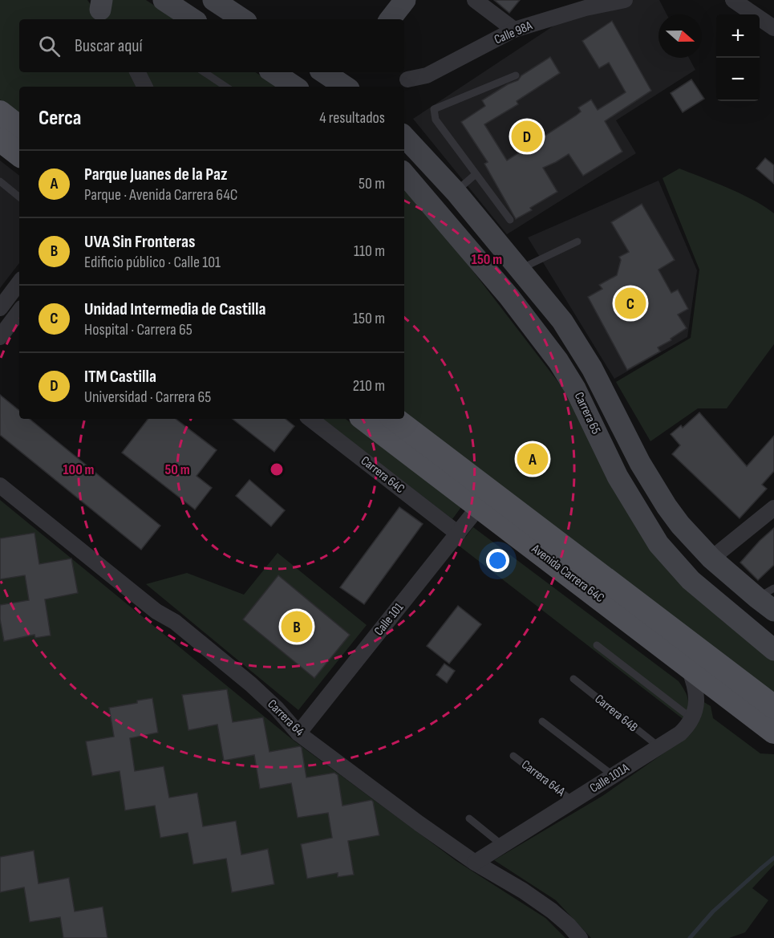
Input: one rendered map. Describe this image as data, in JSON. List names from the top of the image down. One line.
{"streets":{"main road":["Carrera 65","Avenida Carrera 64C"],"street":["Calle 98A","Carrera 64C","Calle 101","Carrera 64","Calle 101A"],"lane":["Carrera 64B","Carrera 64A"]},"crossings":[["Carrera 64C","Calle 101"],["Avenida Carrera 64C","Calle 101"],["Avenida Carrera 64C","Calle 101A"],["Calle 101","Carrera 64"],["Carrera 64B","Calle 101A"],["Carrera 64","Calle 101A"],["Carrera 64A","Calle 101A"]],"north":"right","page":{"map_buttons":["+","−"],"search":"Buscar aquí","heading":["Cerca","4 resultados"],"pins":["D","C","A","B"],"list":[{"mark":"A","name":"Parque Juanes de la Paz","note":"Parque · Avenida Carrera 64C","value":"50 m"},{"mark":"B","name":"UVA Sin Fronteras","note":"Edificio público · Calle 101","value":"110 m"},{"mark":"C","name":"Unidad Intermedia de Castilla","note":"Hospital · Carrera 65","value":"150 m"},{"mark":"D","name":"ITM Castilla","note":"Universidad · Carrera 65","value":"210 m"}]},"rings":["150 m","100 m","50 m"]}
